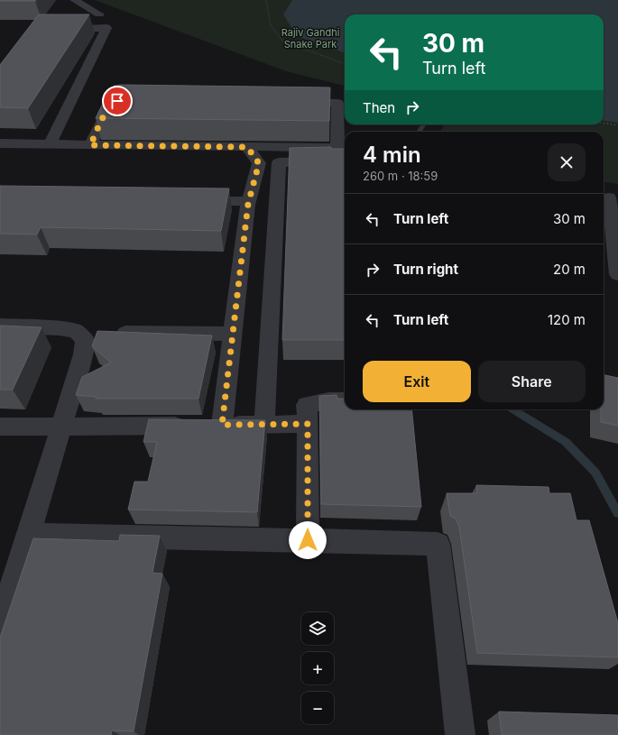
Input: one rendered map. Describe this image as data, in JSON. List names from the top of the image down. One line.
{"parks":["Rajiv Gandhi Snake Park"],"page":{"turn":["30 m","Turn left"],"then":"Then","heading":["4 min","260 m · 18:59"],"list":[{"name":"Turn left","value":"30 m"},{"name":"Turn right","value":"20 m"},{"name":"Turn left","value":"120 m"}],"buttons":["Exit","Share"],"map_buttons":["+","−"]}}
